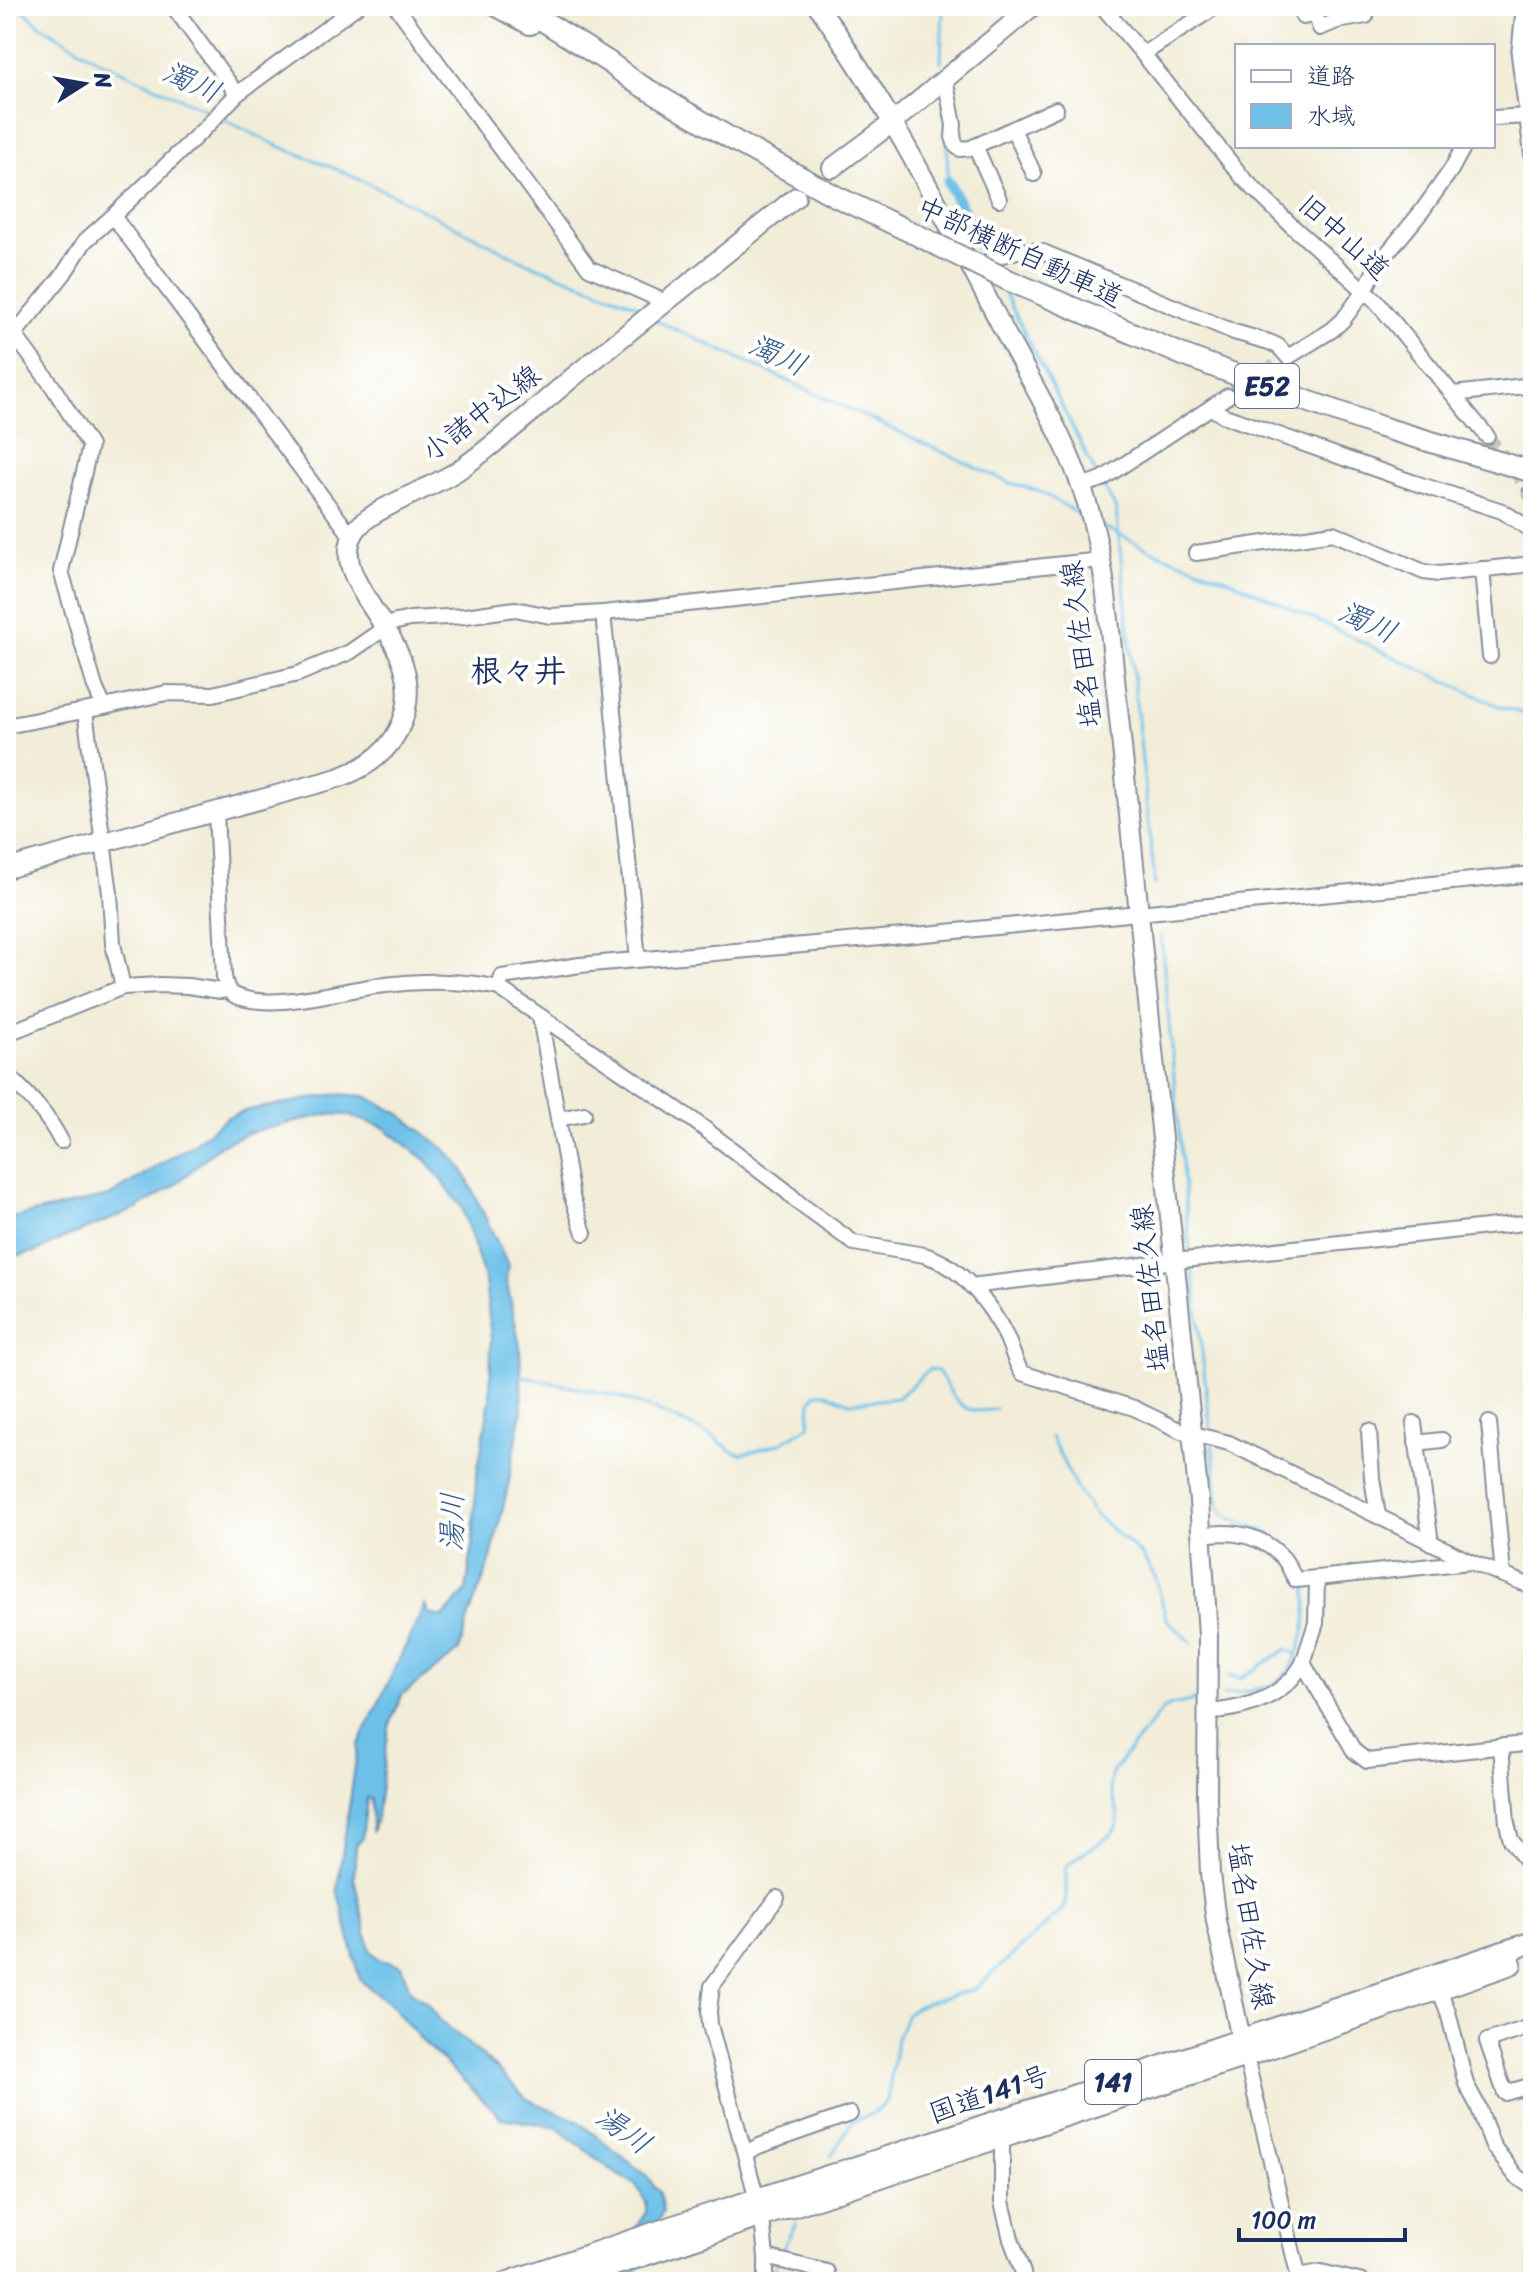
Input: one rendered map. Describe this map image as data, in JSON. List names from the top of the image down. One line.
{"streets":{"highway":["中部横断自動車道","E52","141","国道141号"],"main road":["小諸中込線","塩名田佐久線"],"street":["旧中山道"]},"crossings":[["塩名田佐久線","国道141号"]],"districts":["根々井"],"water":["濁川","湯川"],"legend":["道路","水域"],"scale_bar":"100 m","north":"right"}
